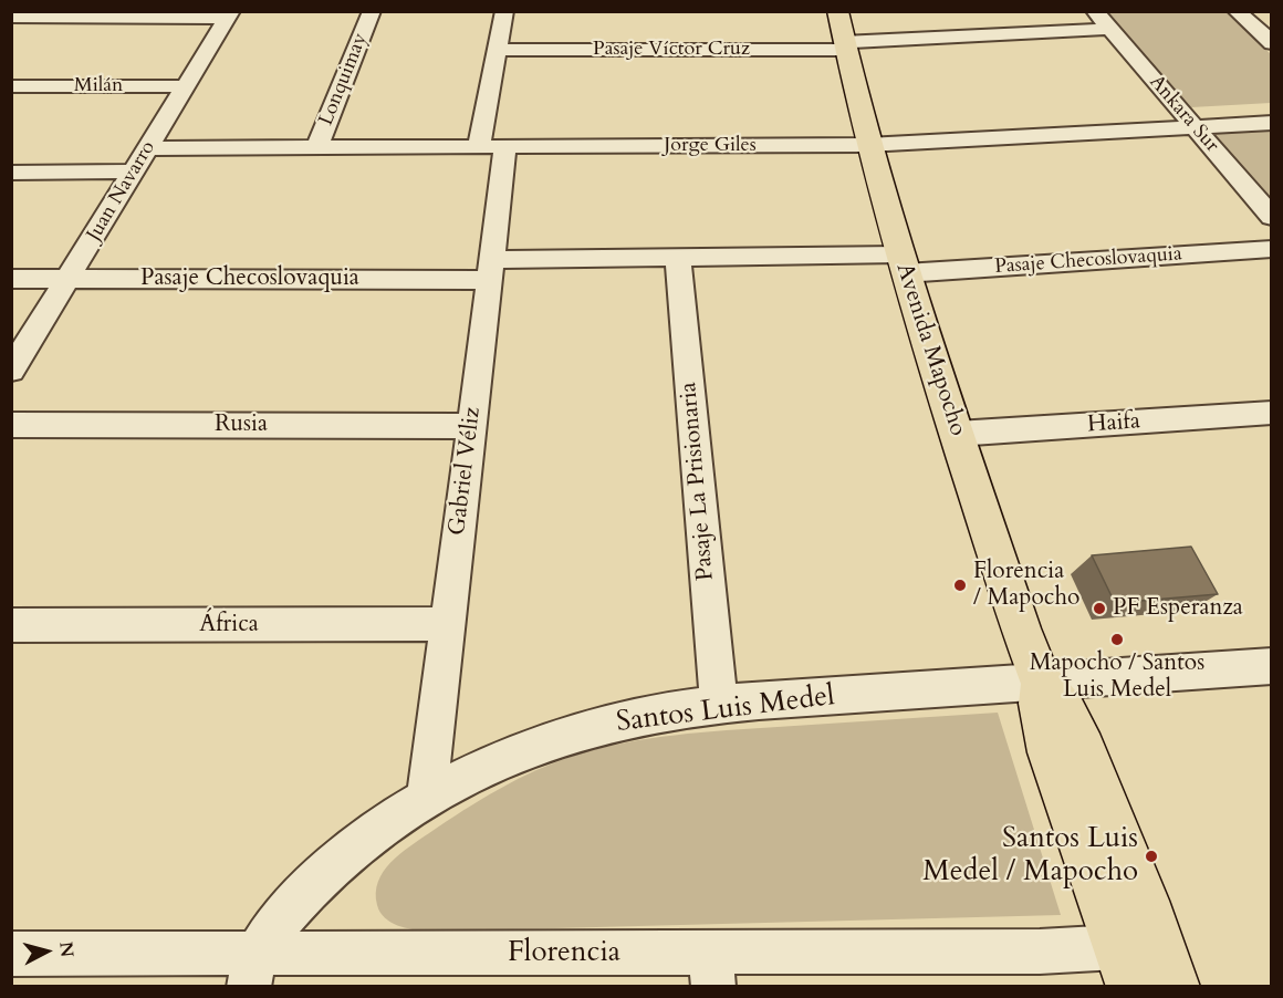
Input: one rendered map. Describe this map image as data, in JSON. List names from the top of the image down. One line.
{"streets":{"main road":["Avenida Mapocho"],"street":["Pasaje Víctor Cruz","Lonquimay","Milán","Ankara Sur","Jorge Giles","Juan Navarro","Pasaje Checoslovaquia","Haifa","Rusia","Gabriel Véliz","Pasaje La Prisionaria","África","Santos Luis Medel","Florencia"]},"crossings":[["Pasaje Víctor Cruz","Ankara Sur"],["Pasaje Víctor Cruz","Avenida Mapocho"],["Pasaje Víctor Cruz","Gabriel Véliz"],["Lonquimay","Jorge Giles"],["Milán","Juan Navarro"],["Ankara Sur","Jorge Giles"],["Jorge Giles","Juan Navarro"],["Jorge Giles","Avenida Mapocho"],["Jorge Giles","Gabriel Véliz"],["Juan Navarro","Pasaje Checoslovaquia"],["Pasaje Checoslovaquia","Avenida Mapocho"],["Pasaje Checoslovaquia","Gabriel Véliz"],["Pasaje Checoslovaquia","Pasaje La Prisionaria"],["Avenida Mapocho","Haifa"],["Avenida Mapocho","Santos Luis Medel"],["Avenida Mapocho","Florencia"],["Rusia","Gabriel Véliz"],["Gabriel Véliz","África"],["Gabriel Véliz","Santos Luis Medel"],["Pasaje La Prisionaria","Santos Luis Medel"],["Santos Luis Medel","Florencia"]],"places":["Florencia / Mapocho","PF Esperanza","Mapocho / Santos Luis Medel","Santos Luis Medel / Mapocho"],"north":"right"}
